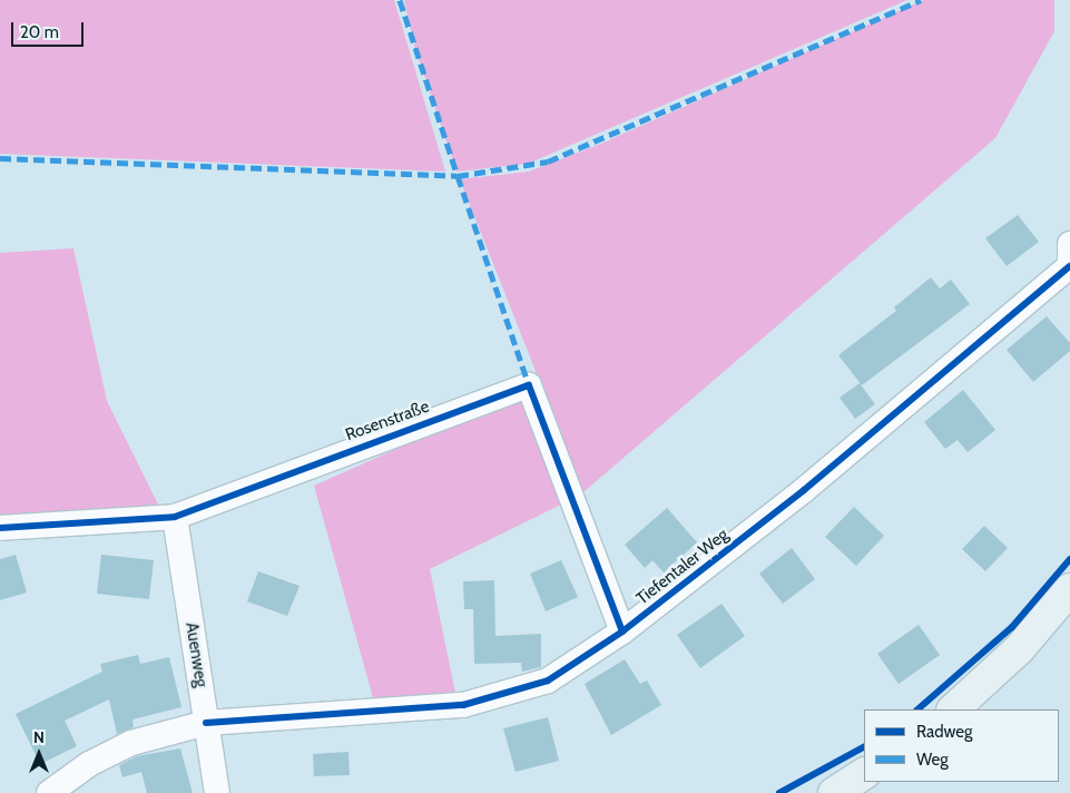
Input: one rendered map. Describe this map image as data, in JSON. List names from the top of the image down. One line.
{"streets":{"street":["Rosenstraße","Tiefentaler Weg","Auenweg"]},"crossings":[["Rosenstraße","Tiefentaler Weg"],["Rosenstraße","Auenweg"],["Tiefentaler Weg","Auenweg"]],"legend":["Radweg","Weg"],"scale_bar":"20 m","north":"top"}
